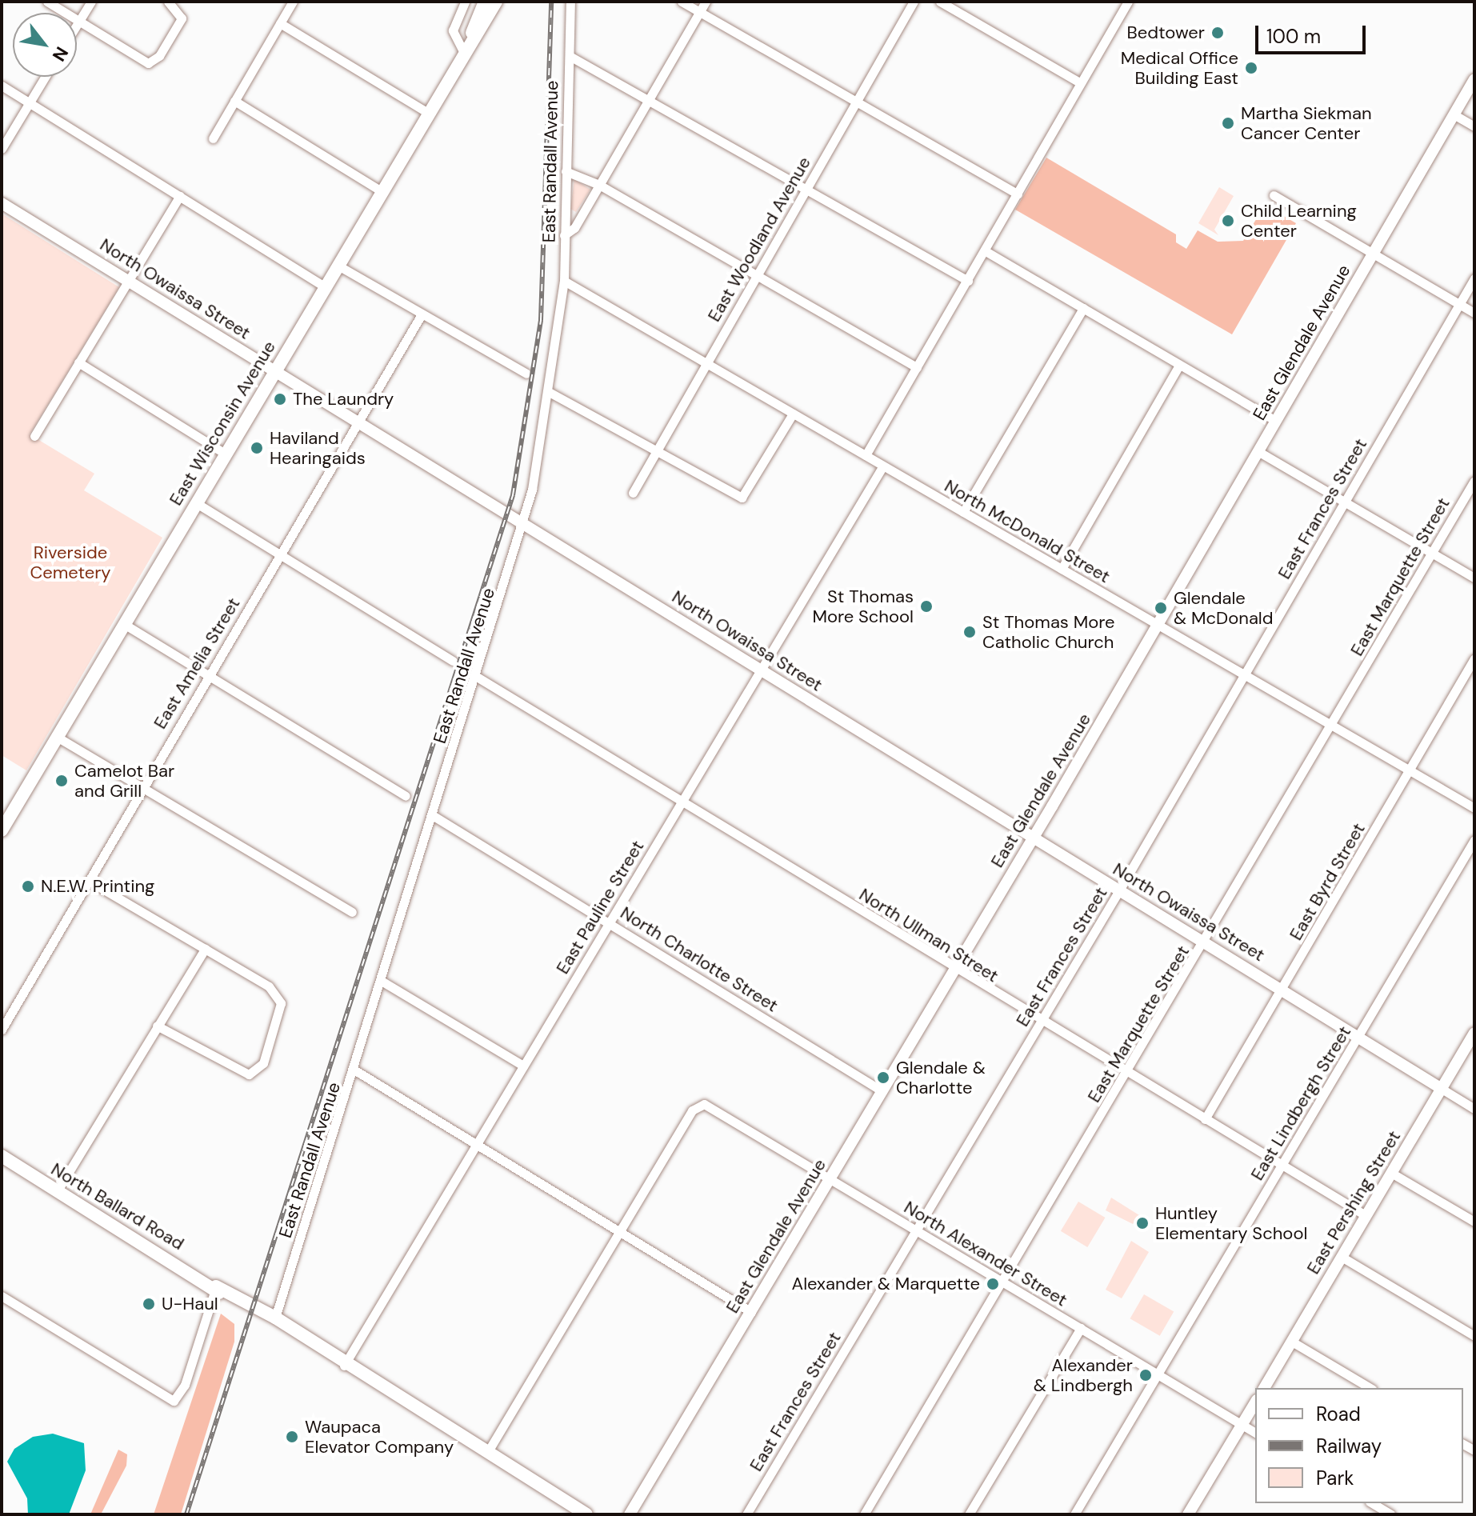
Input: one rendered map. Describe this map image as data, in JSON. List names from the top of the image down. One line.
{"streets":{"main road":["East Wisconsin Avenue","North Ballard Road"],"street":["East Randall Avenue","East Woodland Avenue","North Owaissa Street","East Glendale Avenue","East Frances Street","North McDonald Street","East Marquette Street","East Amelia Street","East Byrd Street","East Pauline Street","North Ullman Street","North Charlotte Street","East Lindbergh Street","East Pershing Street","North Alexander Street"]},"crossings":[["East Randall Avenue","North Owaissa Street"],["East Randall Avenue","North McDonald Street"],["East Randall Avenue","North Ullman Street"],["East Randall Avenue","North Charlotte Street"],["East Randall Avenue","North Ballard Road"],["East Woodland Avenue","North McDonald Street"],["North Owaissa Street","East Glendale Avenue"],["North Owaissa Street","East Wisconsin Avenue"],["North Owaissa Street","East Frances Street"],["North Owaissa Street","East Marquette Street"],["North Owaissa Street","East Amelia Street"],["North Owaissa Street","East Byrd Street"],["North Owaissa Street","East Pauline Street"],["North Owaissa Street","East Lindbergh Street"],["North Owaissa Street","East Pershing Street"],["East Glendale Avenue","North McDonald Street"],["East Glendale Avenue","North Ullman Street"],["East Glendale Avenue","North Charlotte Street"],["East Glendale Avenue","North Alexander Street"],["East Frances Street","North McDonald Street"],["East Frances Street","North Ullman Street"],["East Frances Street","North Alexander Street"],["North McDonald Street","East Marquette Street"],["North McDonald Street","East Byrd Street"],["North McDonald Street","East Pauline Street"],["East Marquette Street","North Ullman Street"],["East Marquette Street","North Alexander Street"],["East Byrd Street","North Ullman Street"],["East Pauline Street","North Ullman Street"],["East Pauline Street","North Charlotte Street"],["East Pauline Street","North Ballard Road"],["North Ullman Street","East Lindbergh Street"],["North Ullman Street","East Pershing Street"],["East Lindbergh Street","North Alexander Street"]],"parks":["Riverside Cemetery"],"places":["Bedtower","Medical Office Building East","Martha Siekman Cancer Center","Child Learning Center","The Laundry","Haviland Hearingaids","St Thomas More School","Glendale & McDonald","St Thomas More Catholic Church","Camelot Bar and Grill","N.E.W. Printing","Glendale & Charlotte","Huntley Elementary School","Alexander & Marquette","U-Haul","Alexander & Lindbergh","Waupaca Elevator Company"],"legend":["Road","Railway","Park"],"scale_bar":"100 m","north":"bottom right"}
